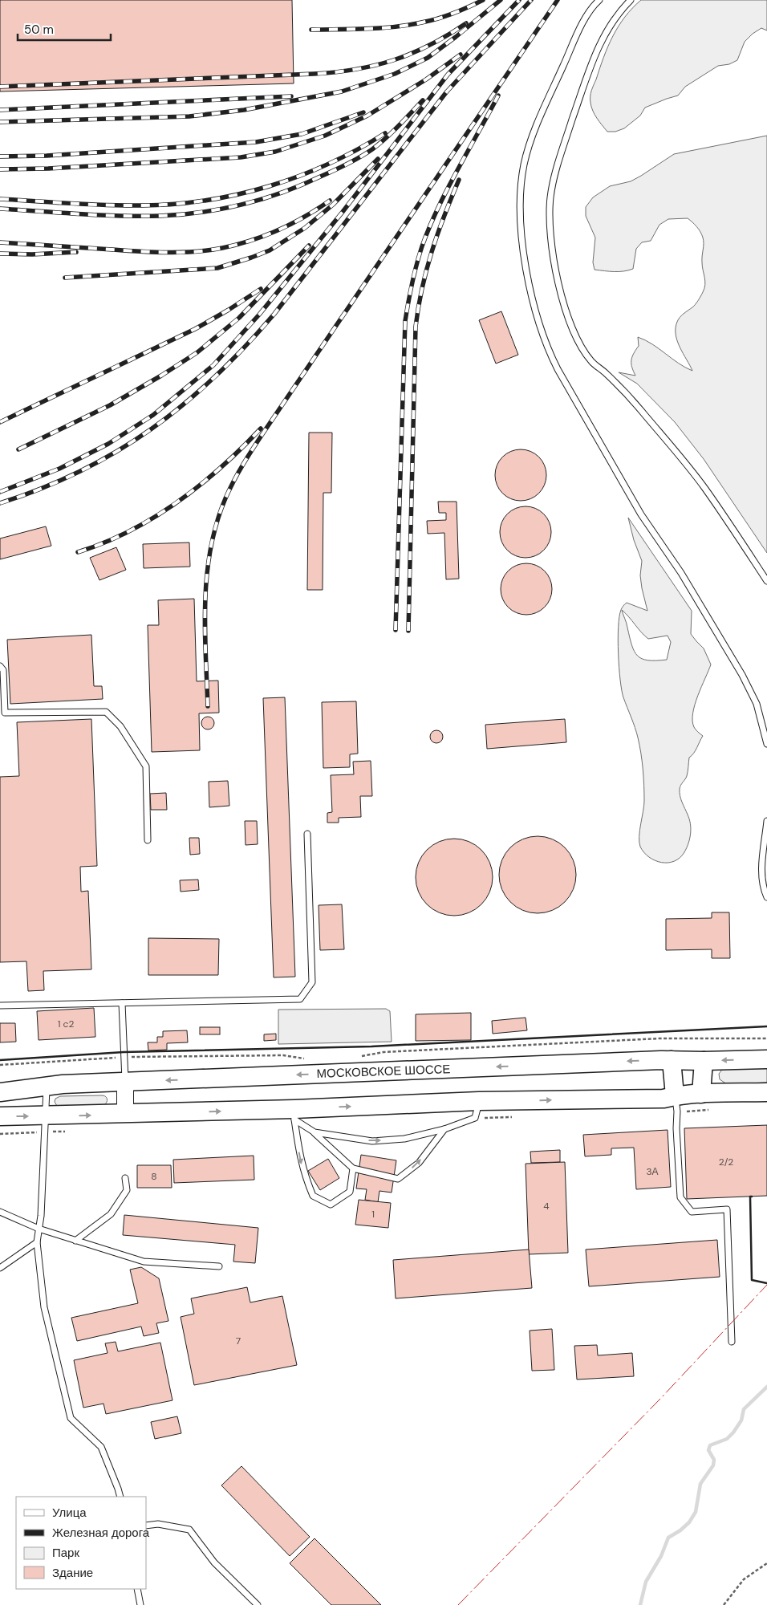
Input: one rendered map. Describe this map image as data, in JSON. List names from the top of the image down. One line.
{"streets":{"main road":["МОСКОВСКОЕ ШОССЕ"]},"house_numbers":["1 c2","2/2","3А","8","4","1","7"],"legend":["Улица","Железная дорога","Парк","Здание"],"scale_bar":"50 m"}
